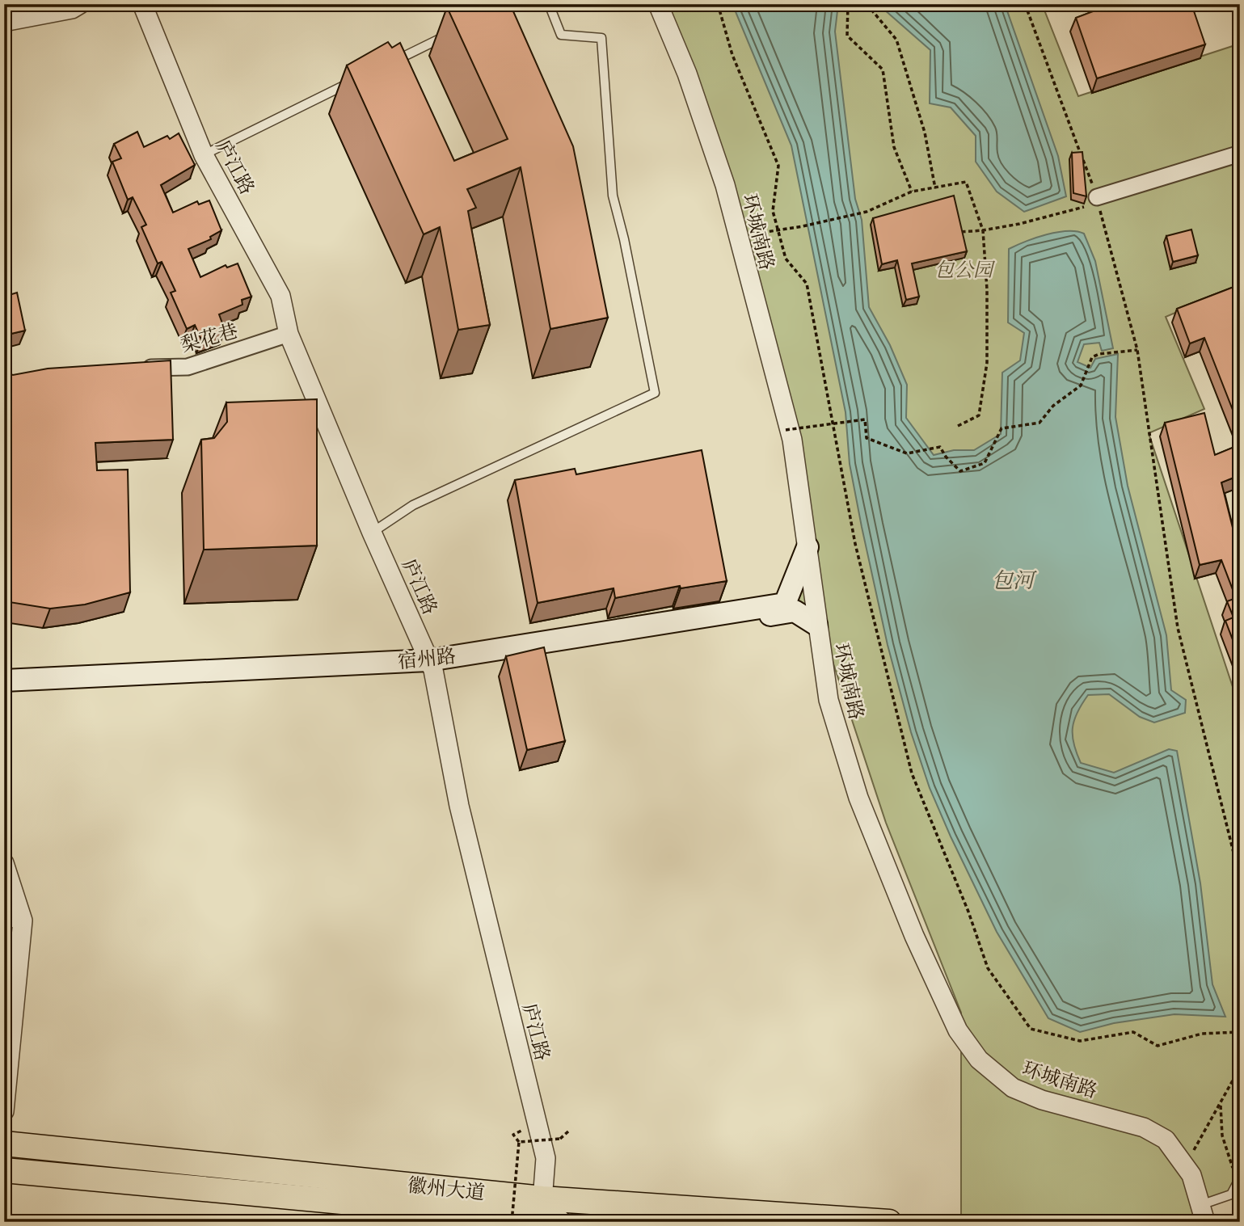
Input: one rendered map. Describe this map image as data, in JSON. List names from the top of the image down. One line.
{"streets":{"main road":["宿州路","徽州大道"],"street":["庐江路","环城南路","梨花巷"]},"crossings":[["庐江路","梨花巷"],["庐江路","宿州路"],["庐江路","徽州大道"],["环城南路","宿州路"]],"water":["包河"],"parks":["包公园"]}
